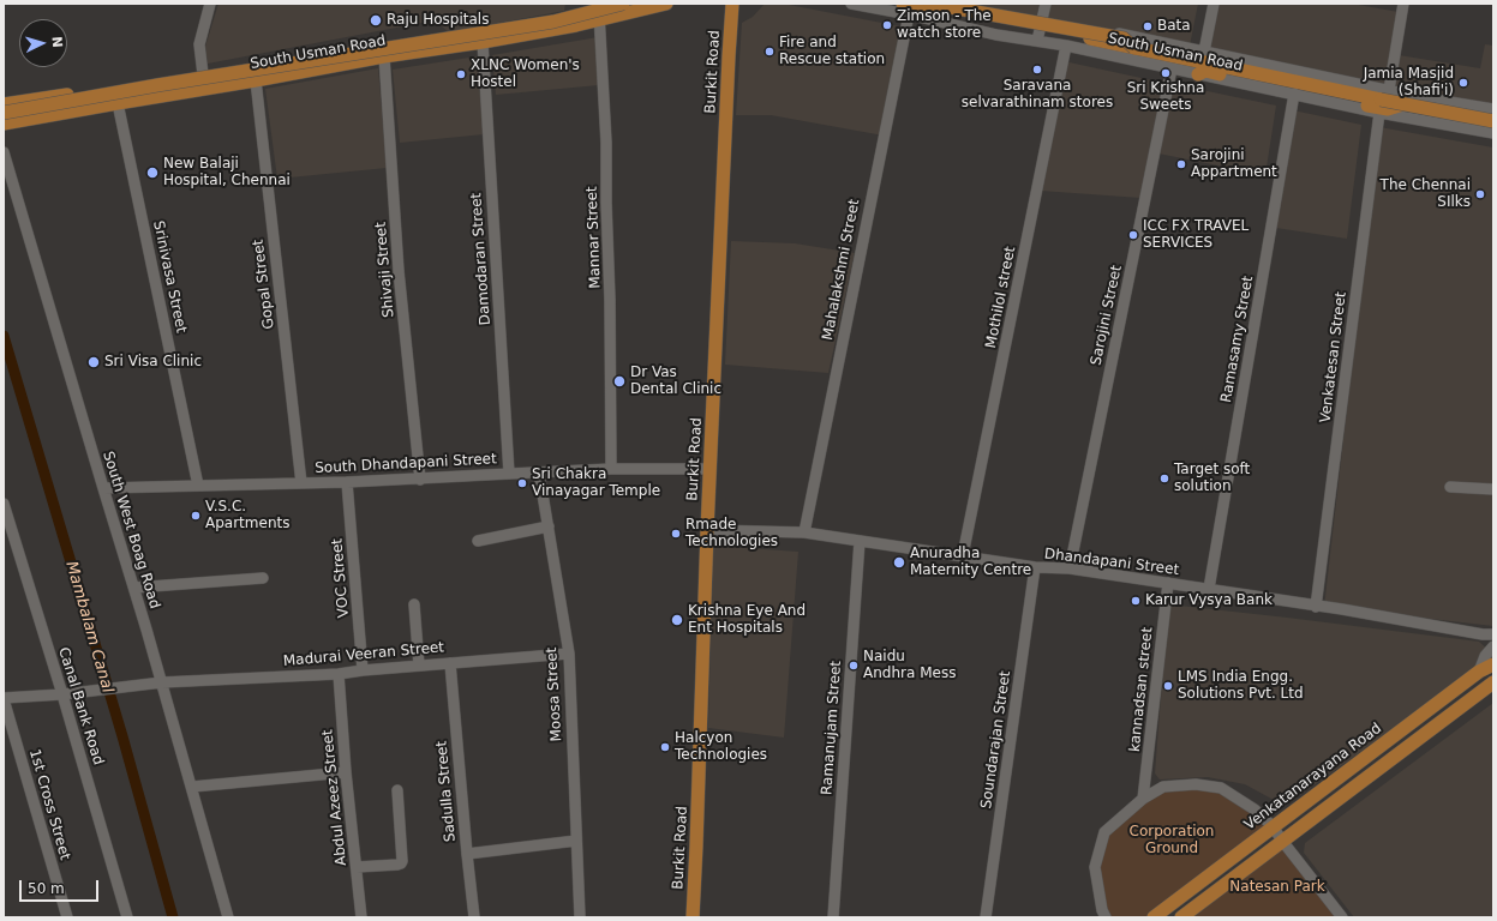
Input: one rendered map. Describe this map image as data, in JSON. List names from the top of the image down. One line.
{"streets":{"main road":["South Usman Road","Burkit Road","Venkatanarayana Road"],"street":["Mannar Street","Damodaran Street","Shivaji Street","Mahalakshmi Street","Srinivasa Street","Gopal Street","Mothilol street","Sarojini Street","Ramasamy Street","Venkatesan Street","South Dhandapani Street","South West Boag Road","Dhandapani Street","VOC Street","Madurai Veeran Street","kannadsan street","Moosa Street","Canal Bank Road","Ramanujam Street","Soundarajan Street","Sadulla Street","Abdul Azeez Street","1st Cross Street"]},"crossings":[["South Usman Road","Mannar Street"],["South Usman Road","Damodaran Street"],["South Usman Road","Shivaji Street"],["South Usman Road","Mahalakshmi Street"],["South Usman Road","Srinivasa Street"],["South Usman Road","Gopal Street"],["South Usman Road","Mothilol street"],["South Usman Road","Sarojini Street"],["South Usman Road","Ramasamy Street"],["South Usman Road","Venkatesan Street"],["Burkit Road","South Dhandapani Street"],["Burkit Road","Dhandapani Street"],["Mannar Street","South Dhandapani Street"],["Damodaran Street","South Dhandapani Street"],["Shivaji Street","South Dhandapani Street"],["Mahalakshmi Street","Dhandapani Street"],["Srinivasa Street","South Dhandapani Street"],["Gopal Street","South Dhandapani Street"],["Mothilol street","Dhandapani Street"],["Sarojini Street","Dhandapani Street"],["Ramasamy Street","Dhandapani Street"],["Venkatesan Street","Dhandapani Street"],["South Dhandapani Street","South West Boag Road"],["South Dhandapani Street","VOC Street"],["South Dhandapani Street","Moosa Street"],["South West Boag Road","Madurai Veeran Street"],["Dhandapani Street","kannadsan street"],["Dhandapani Street","Ramanujam Street"],["Dhandapani Street","Soundarajan Street"],["VOC Street","Madurai Veeran Street"],["Madurai Veeran Street","Moosa Street"],["Madurai Veeran Street","Canal Bank Road"],["Madurai Veeran Street","Sadulla Street"],["Madurai Veeran Street","Abdul Azeez Street"],["Madurai Veeran Street","1st Cross Street"]],"water":["Mambalam Canal"],"parks":["Corporation Ground","Natesan Park"],"places":["Raju Hospitals","Zimson - The watch store","Bata","Fire and Rescue station","Saravana selvarathinam stores","Sri Krishna Sweets","XLNC Women's Hostel","Jamia Masjid (Shafi'i)","Sarojini Appartment","New Balaji Hospital, Chennai","The Chennai SIlks","ICC FX TRAVEL SERVICES","Sri Visa Clinic","Dr Vas Dental Clinic","Target soft solution","Sri Chakra Vinayagar Temple","V.S.C. Apartments","Rmade Technologies","Anuradha Maternity Centre","Karur Vysya Bank","Krishna Eye And Ent Hospitals","Naidu Andhra Mess","LMS India Engg. Solutions Pvt. Ltd","Halcyon Technologies"],"scale_bar":"50 m","north":"right"}
